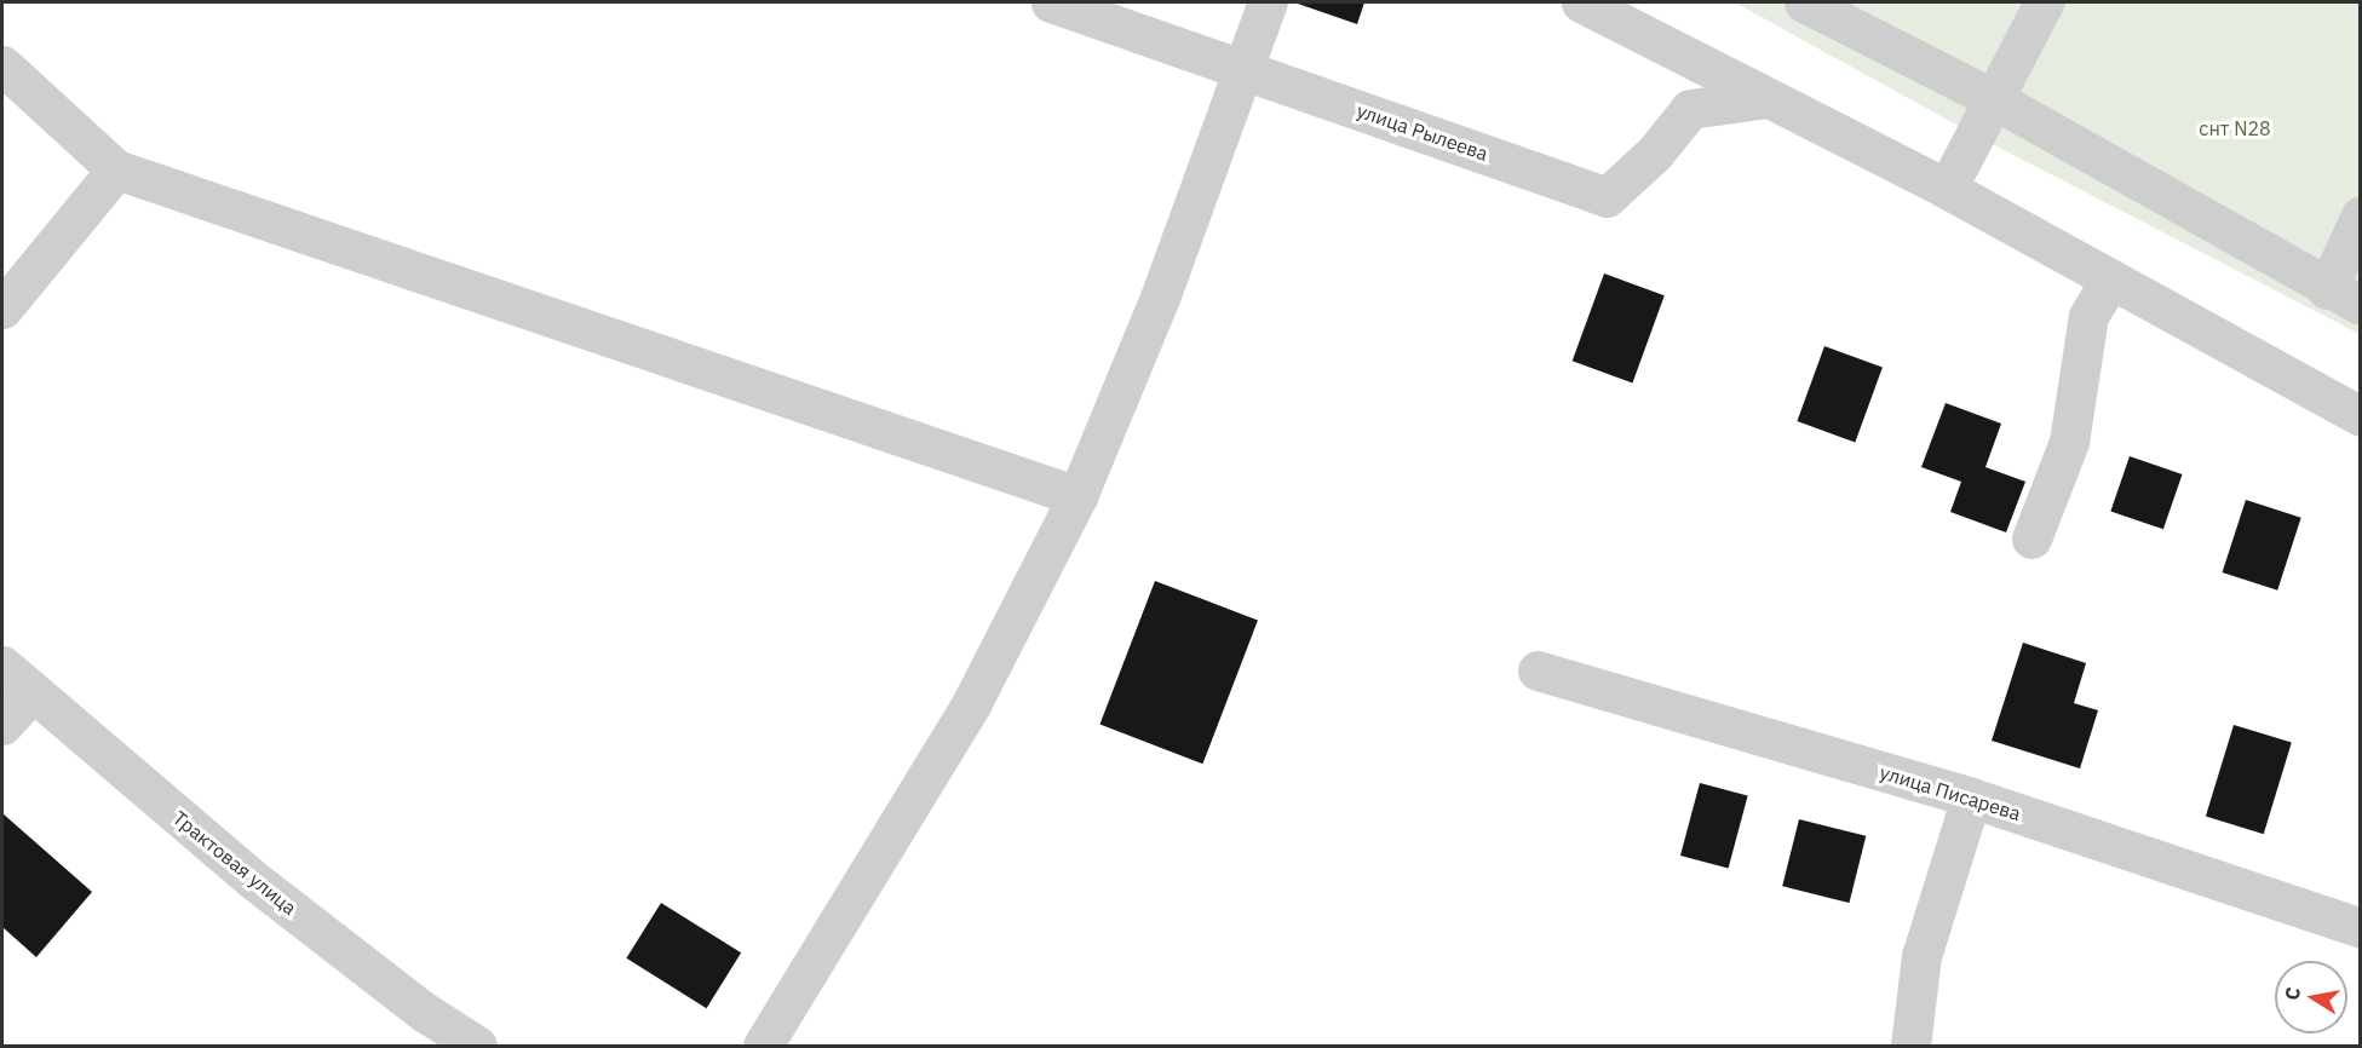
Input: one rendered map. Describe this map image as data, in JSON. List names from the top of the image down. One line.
{"streets":{"street":["улица Рылеева","улица Писарева","Трактовая улица"]},"parks":["снт N28"],"north":"left"}
